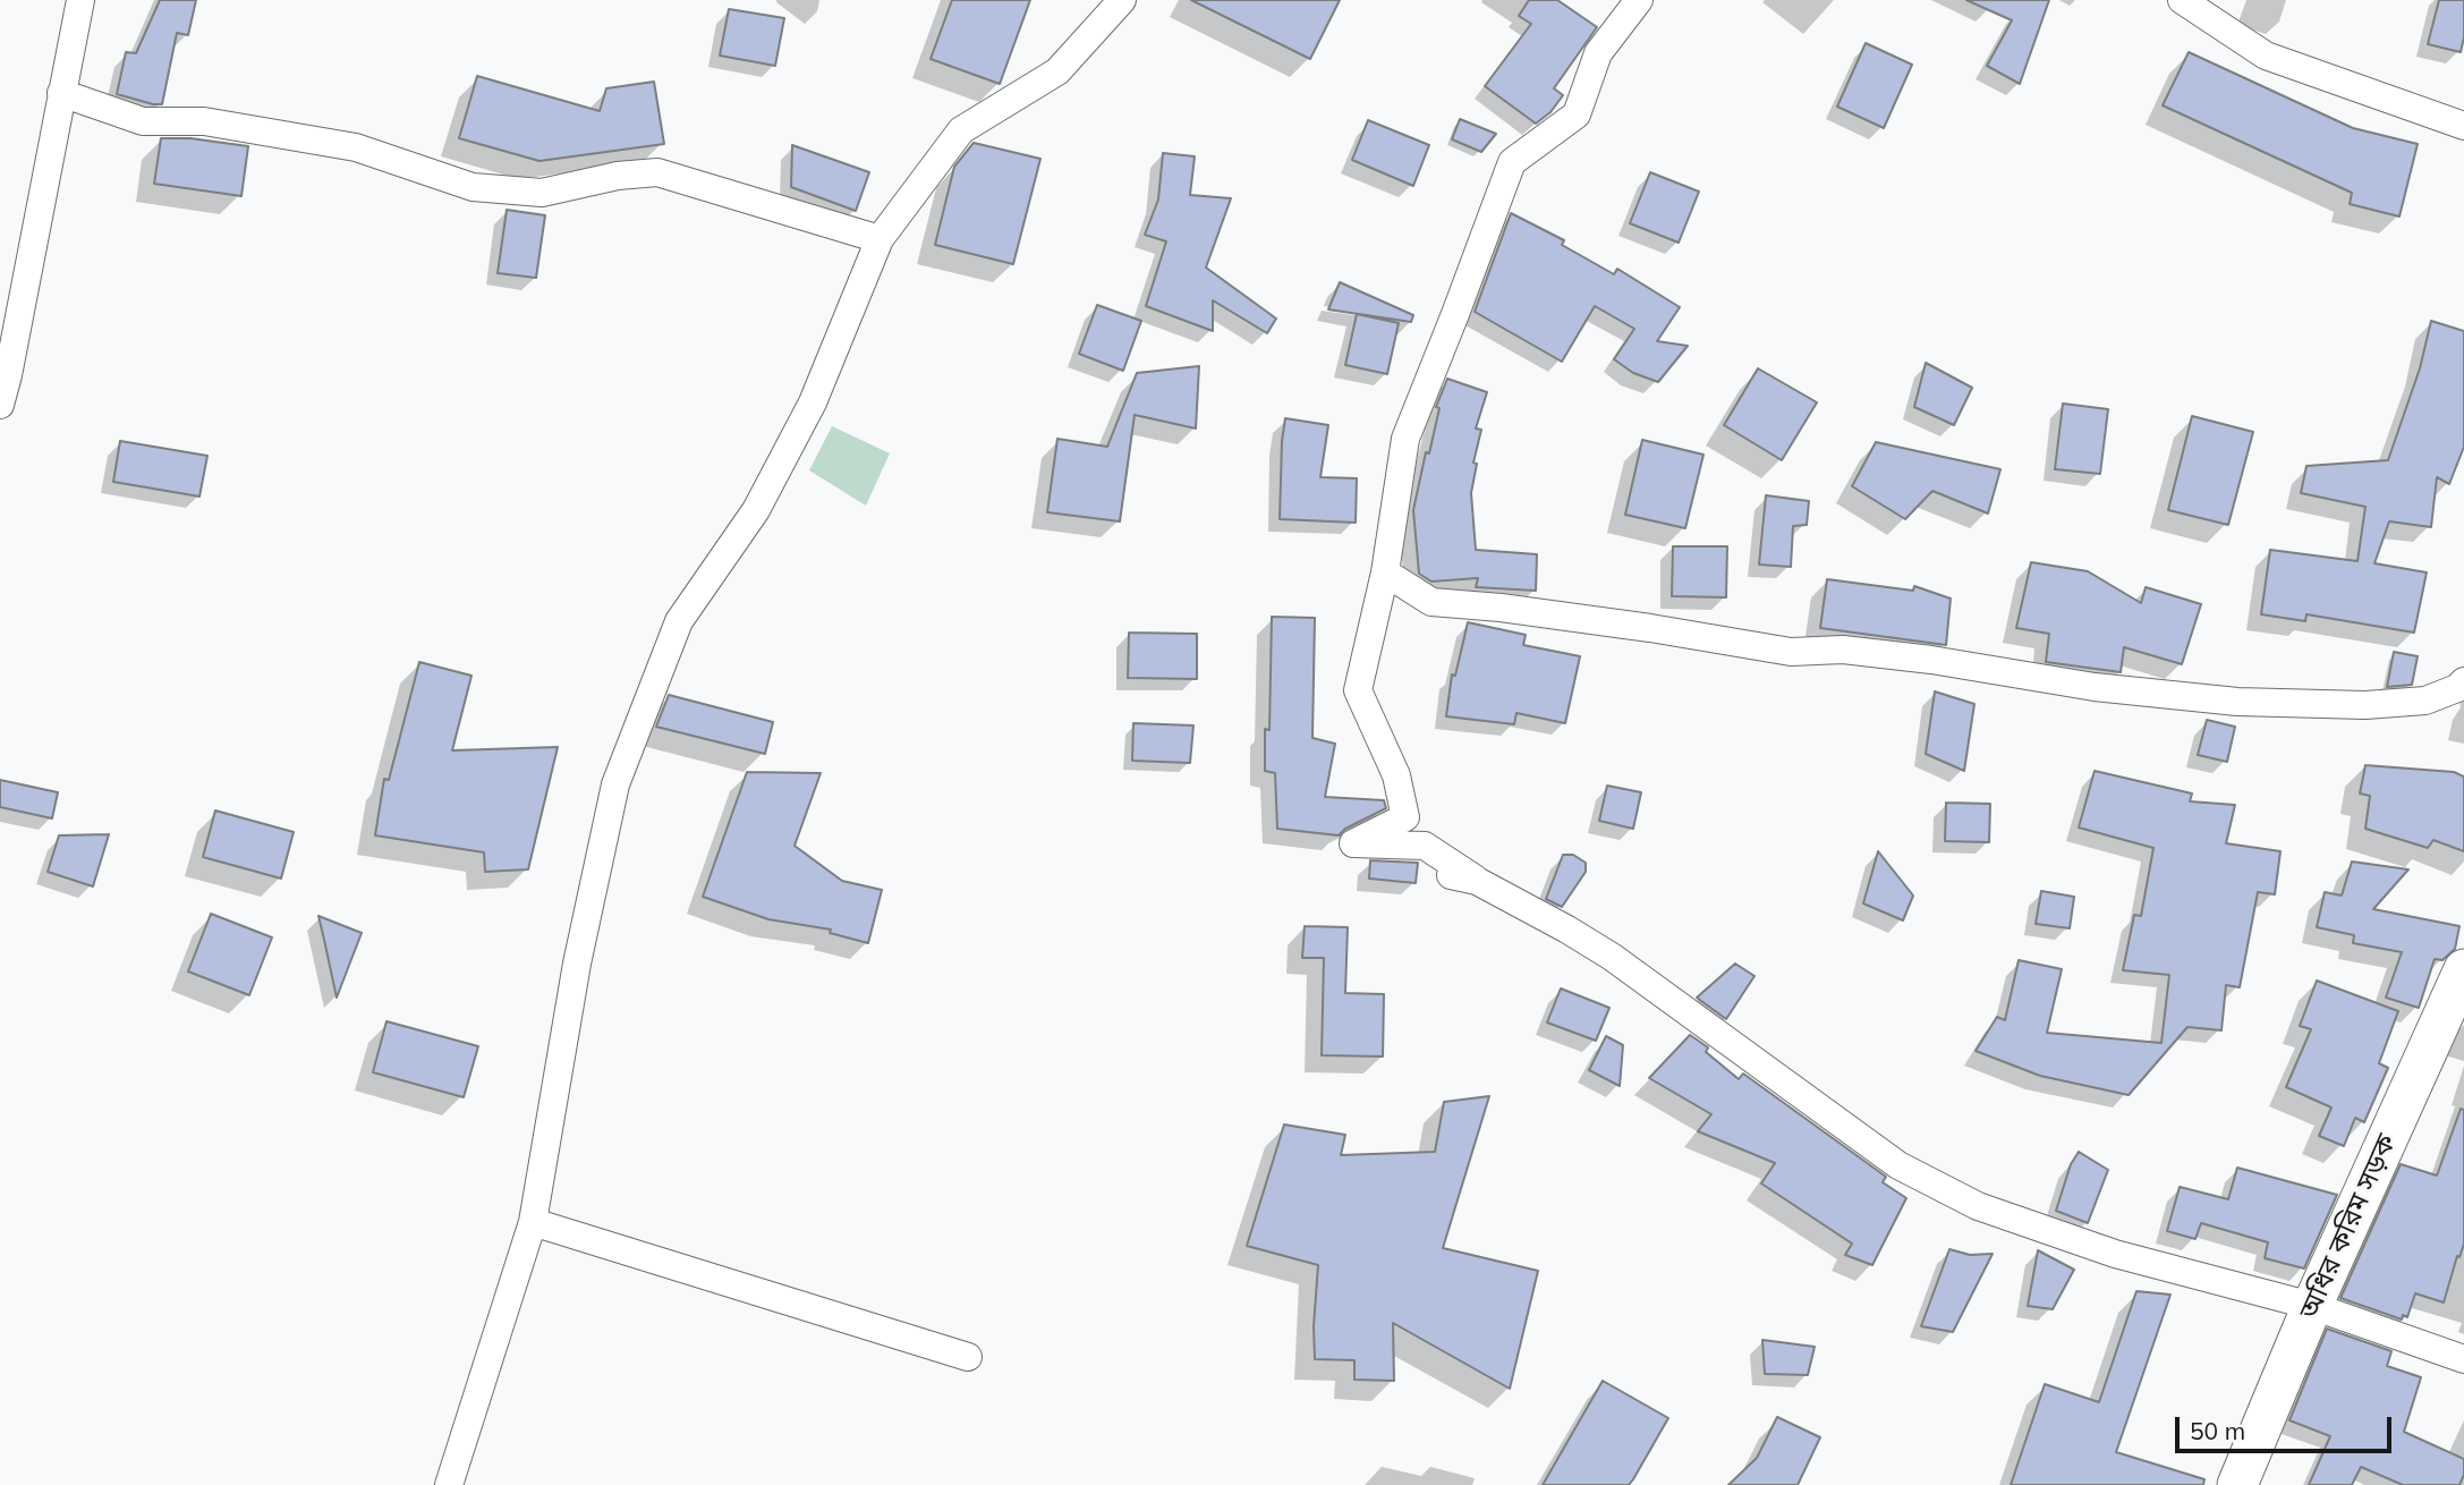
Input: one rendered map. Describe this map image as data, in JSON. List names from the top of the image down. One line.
{"streets":{"main road":["অধির করিম সড়ক"]},"scale_bar":"50 m"}
